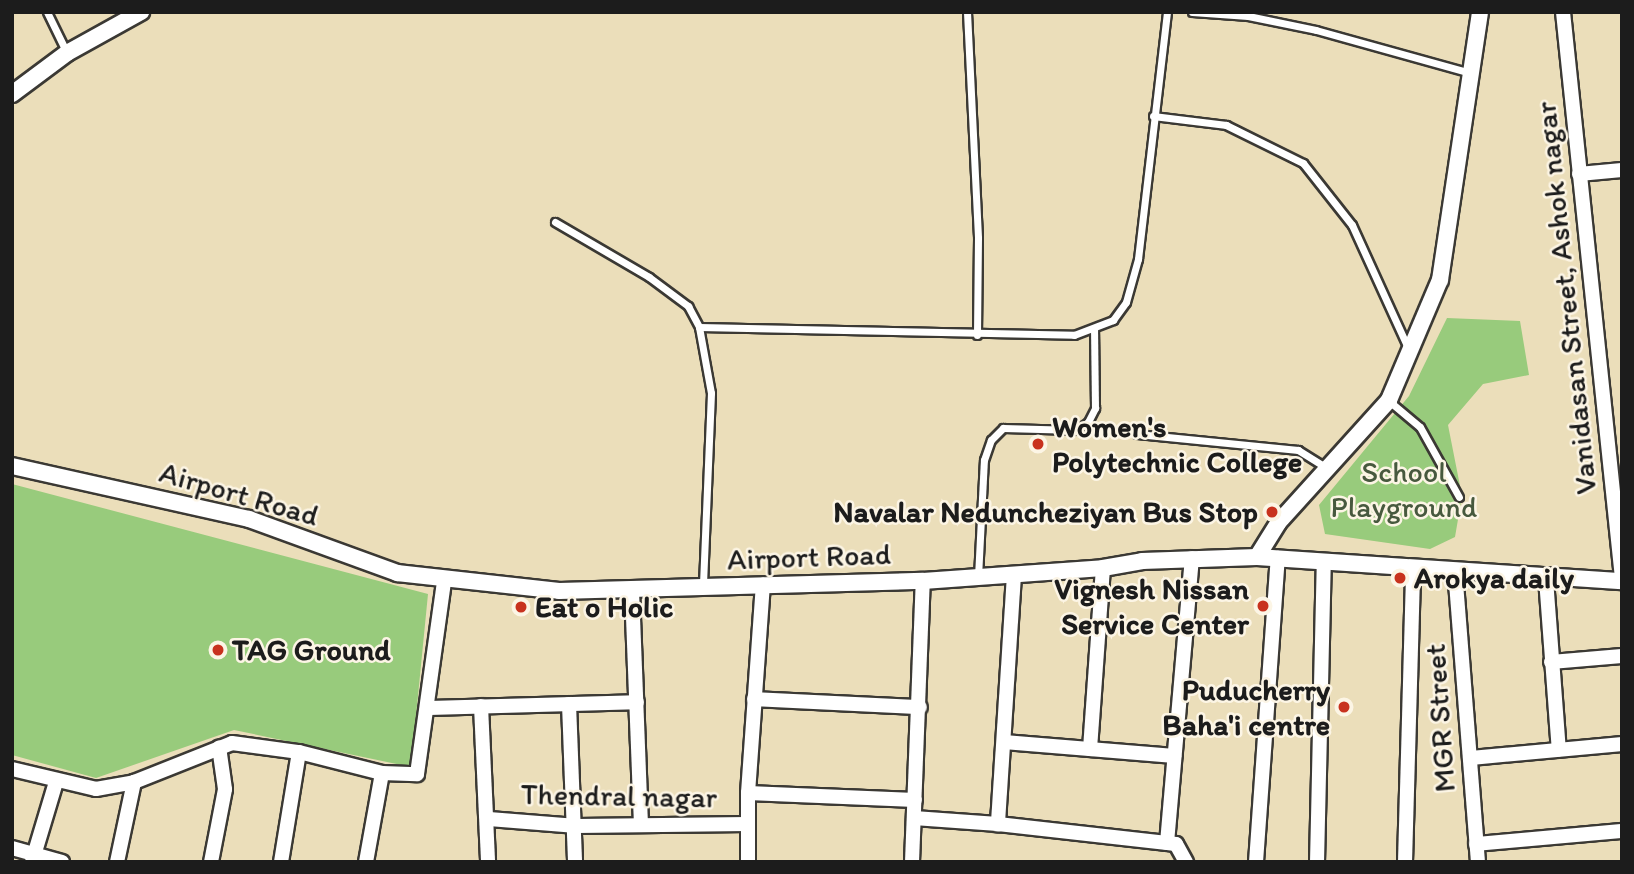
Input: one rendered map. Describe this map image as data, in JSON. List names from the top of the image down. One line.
{"streets":{"street":["Vanidasan Street, Ashok nagar","Airport Road","MGR Street","Thendral nagar"]},"crossings":[["Vanidasan Street, Ashok nagar","Airport Road"],["Airport Road","MGR Street"]],"parks":["School Playground"],"places":["Women's Polytechnic College","Navalar Neduncheziyan Bus Stop","Arokya daily","Vignesh Nissan Service Center","Eat o Holic","TAG Ground","Puducherry Baha'i centre"]}
